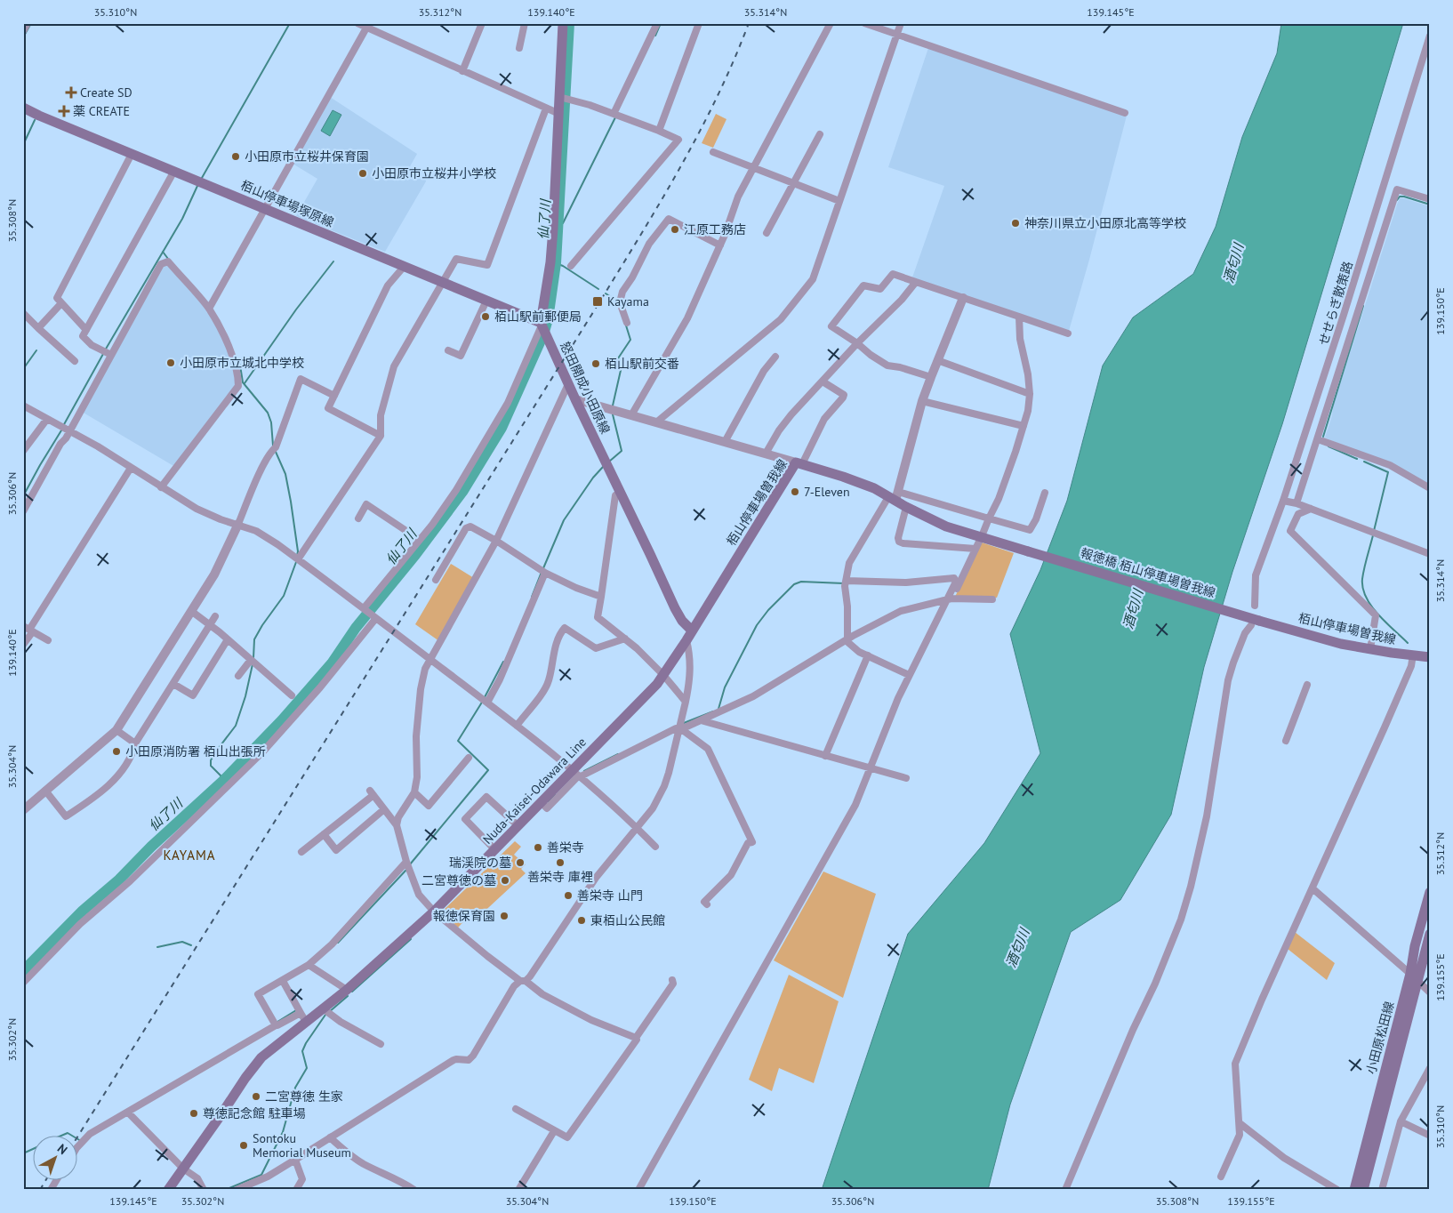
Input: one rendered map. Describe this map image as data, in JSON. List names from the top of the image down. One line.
{"streets":{"main road":["栢山停車場塚原線","怒田開成小田原線","栢山停車場曽我線","報徳橋 栢山停車場曽我線","Nuda-Kaisei-Odawara Line","小田原松田線"],"street":["せせらぎ散策路"]},"crossings":[["栢山停車場塚原線","怒田開成小田原線"],["栢山停車場曽我線","報徳橋 栢山停車場曽我線"],["栢山停車場曽我線","Nuda-Kaisei-Odawara Line"]],"districts":["KAYAMA"],"water":["仙了川","酒匂川"],"places":{"health":["Create SD","薬 CREATE"],"other":["小田原市立桜井保育園","小田原市立桜井小学校","神奈川県立小田原北高等学校","江原工務店","栢山駅前郵便局","小田原市立城北中学校","栢山駅前交番","7-Eleven","小田原消防署 栢山出張所","善栄寺","瑞渓院の墓","善栄寺 庫裡","二宮尊徳の墓","善栄寺 山門","報徳保育園","東栢山公民館","二宮尊徳 生家","尊徳記念館 駐車場","Sontoku Memorial Museum"],"transit":["Kayama"]},"north":"top right","coordinates":["35.310°N","35.312°N","139.140°E","35.314°N","139.145°E","35.308°N","139.150°E","35.306°N","35.304°N","139.155°E","35.302°N"]}
